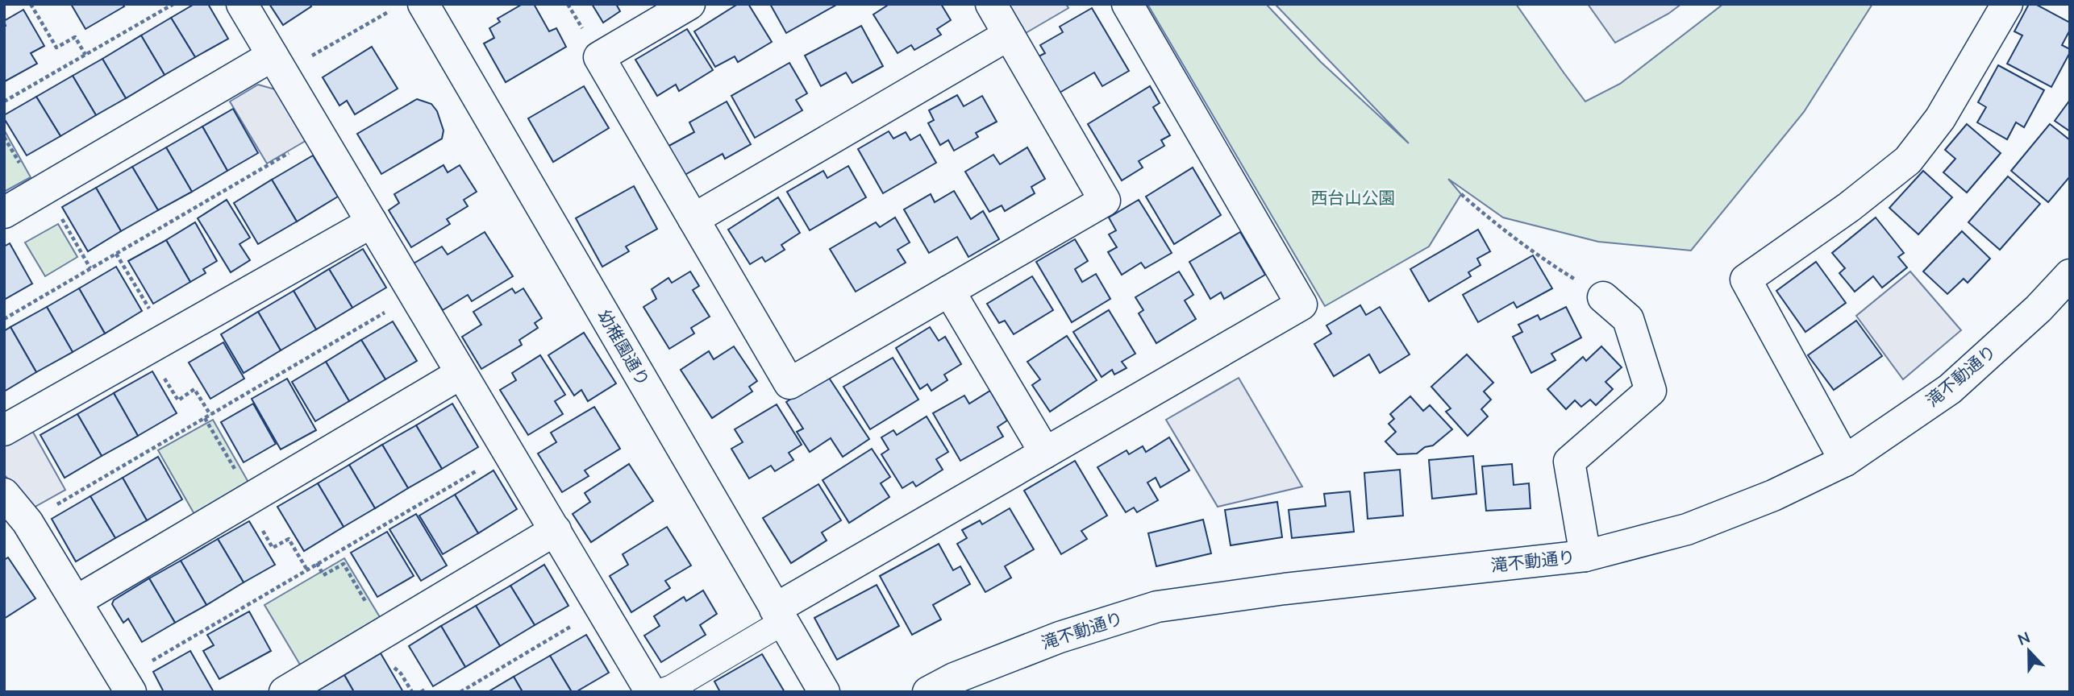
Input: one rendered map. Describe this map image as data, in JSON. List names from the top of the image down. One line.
{"streets":{"street":["幼稚園通り","滝不動通り"]},"parks":["西台山公園"],"north":"top"}
